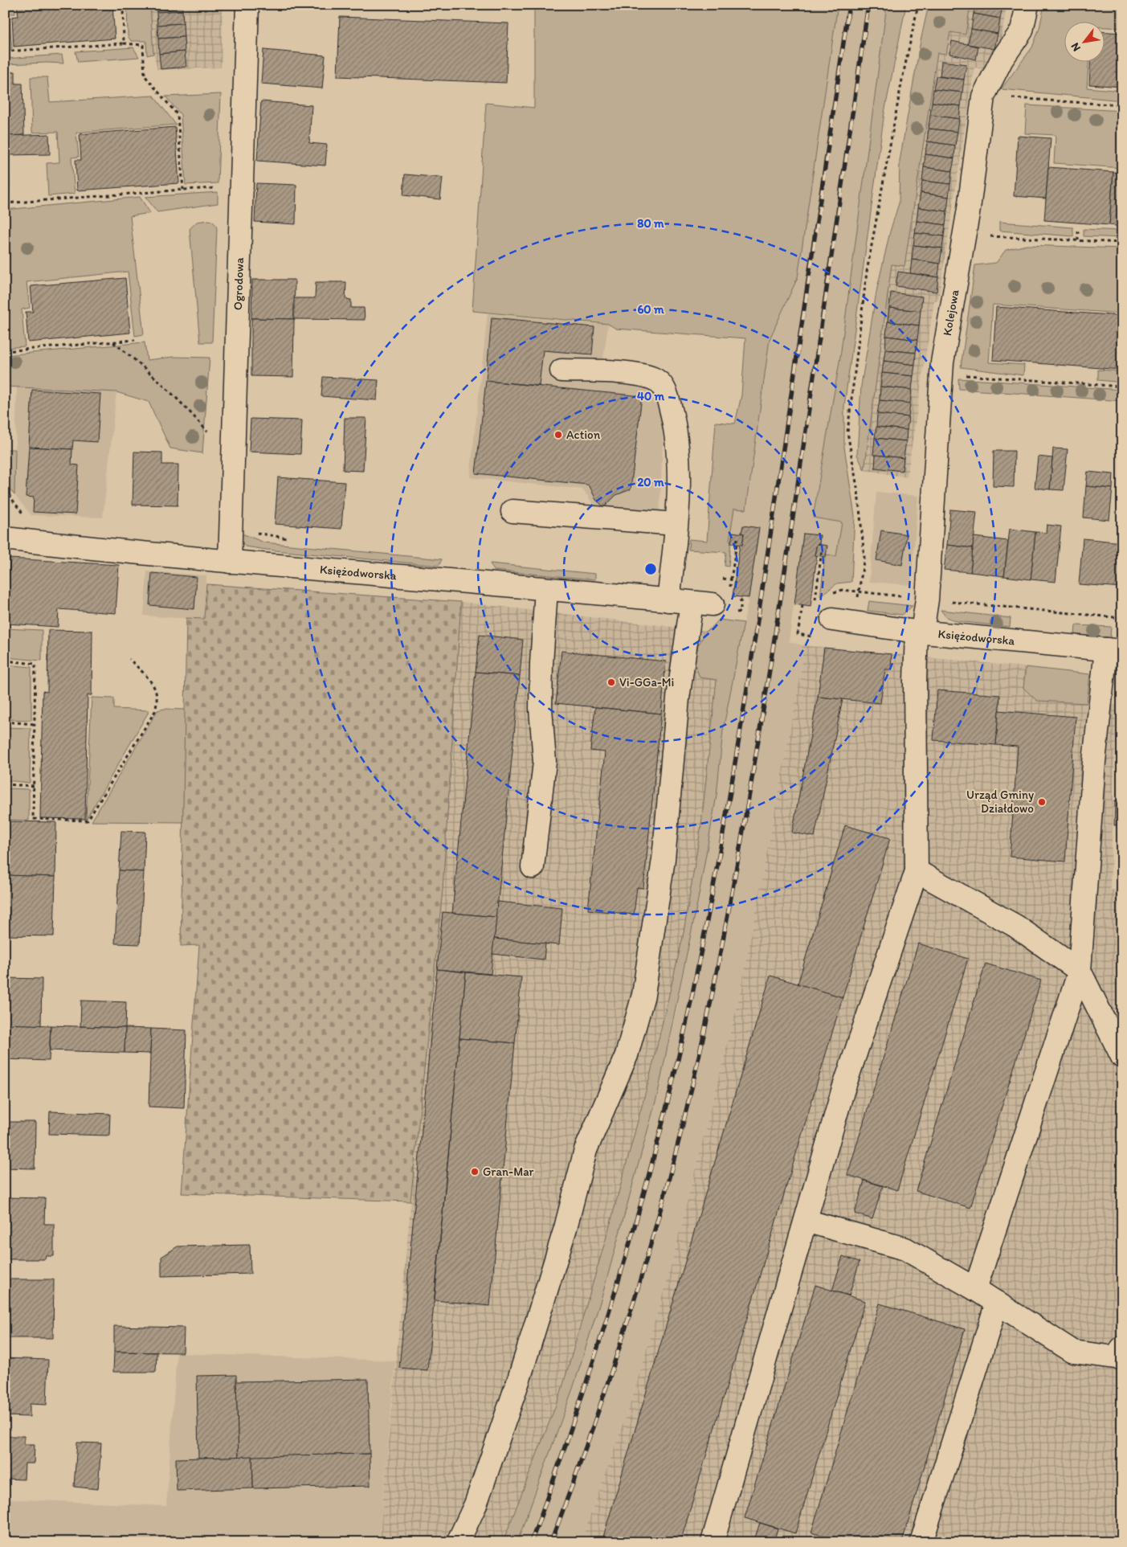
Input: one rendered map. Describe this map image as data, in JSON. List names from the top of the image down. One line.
{"streets":{"street":["Ogrodowa","Kolejowa","Księżodworska"]},"crossings":[["Ogrodowa","Księżodworska"],["Kolejowa","Księżodworska"]],"places":["Action","Vi-GGa-Mi","Urząd Gminy Działdowo","Gran-Mar"],"north":"bottom left","rings":["80 m","60 m","40 m","20 m"]}
